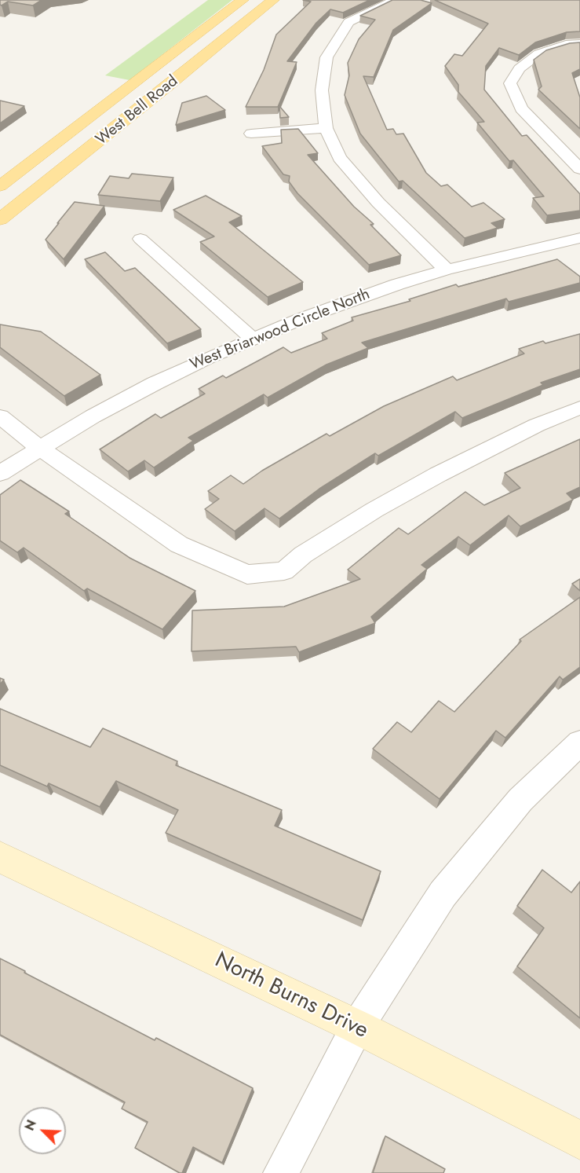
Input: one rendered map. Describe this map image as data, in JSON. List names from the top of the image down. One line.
{"streets":{"main road":["West Bell Road"],"street":["West Briarwood Circle North","North Burns Drive"]},"north":"top left"}
